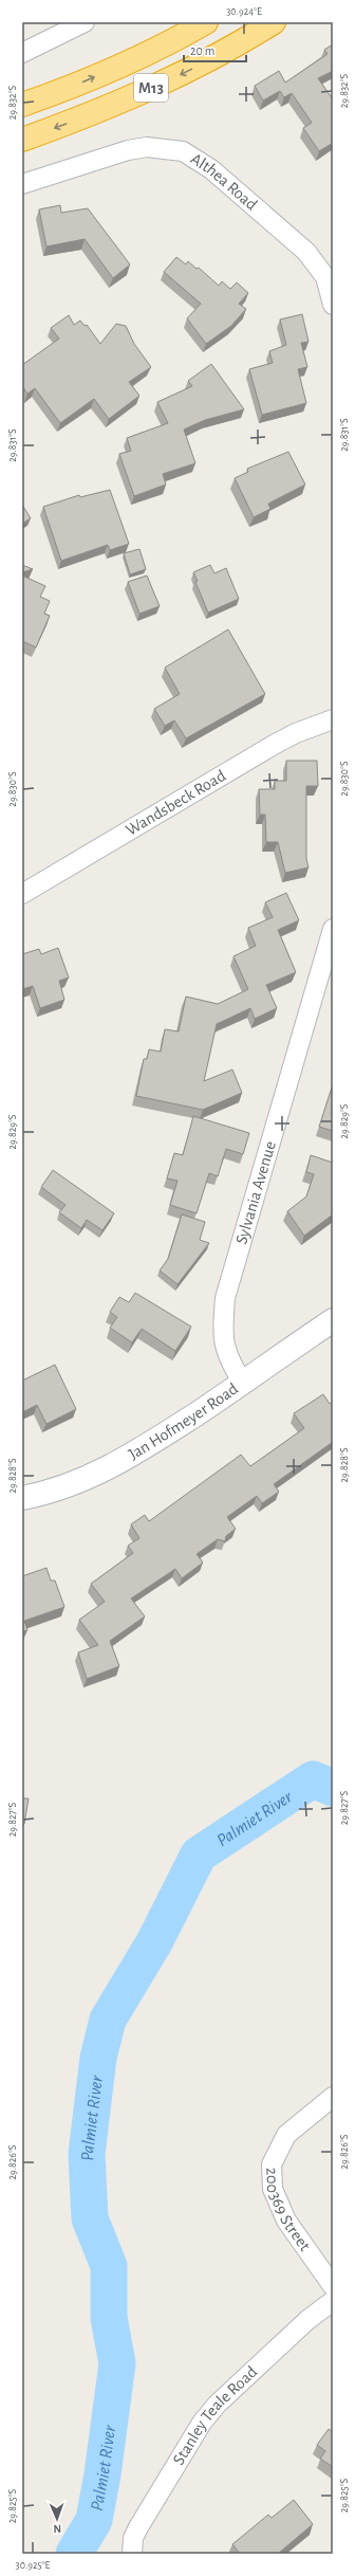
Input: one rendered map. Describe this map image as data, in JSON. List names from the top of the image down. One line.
{"streets":{"highway":["M13"],"street":["Althea Road","Wandsbeck Road","Sylvania Avenue","Jan Hofmeyer Road","200369 Street","Stanley Teale Road"]},"crossings":[["Sylvania Avenue","Jan Hofmeyer Road"]],"water":["Palmiet River"],"scale_bar":"20 m","north":"bottom","coordinates":["30.924°E","29.832°S","29.831°S","29.830°S","29.829°S","29.828°S","29.827°S","29.826°S","29.825°S","30.925°E"]}
